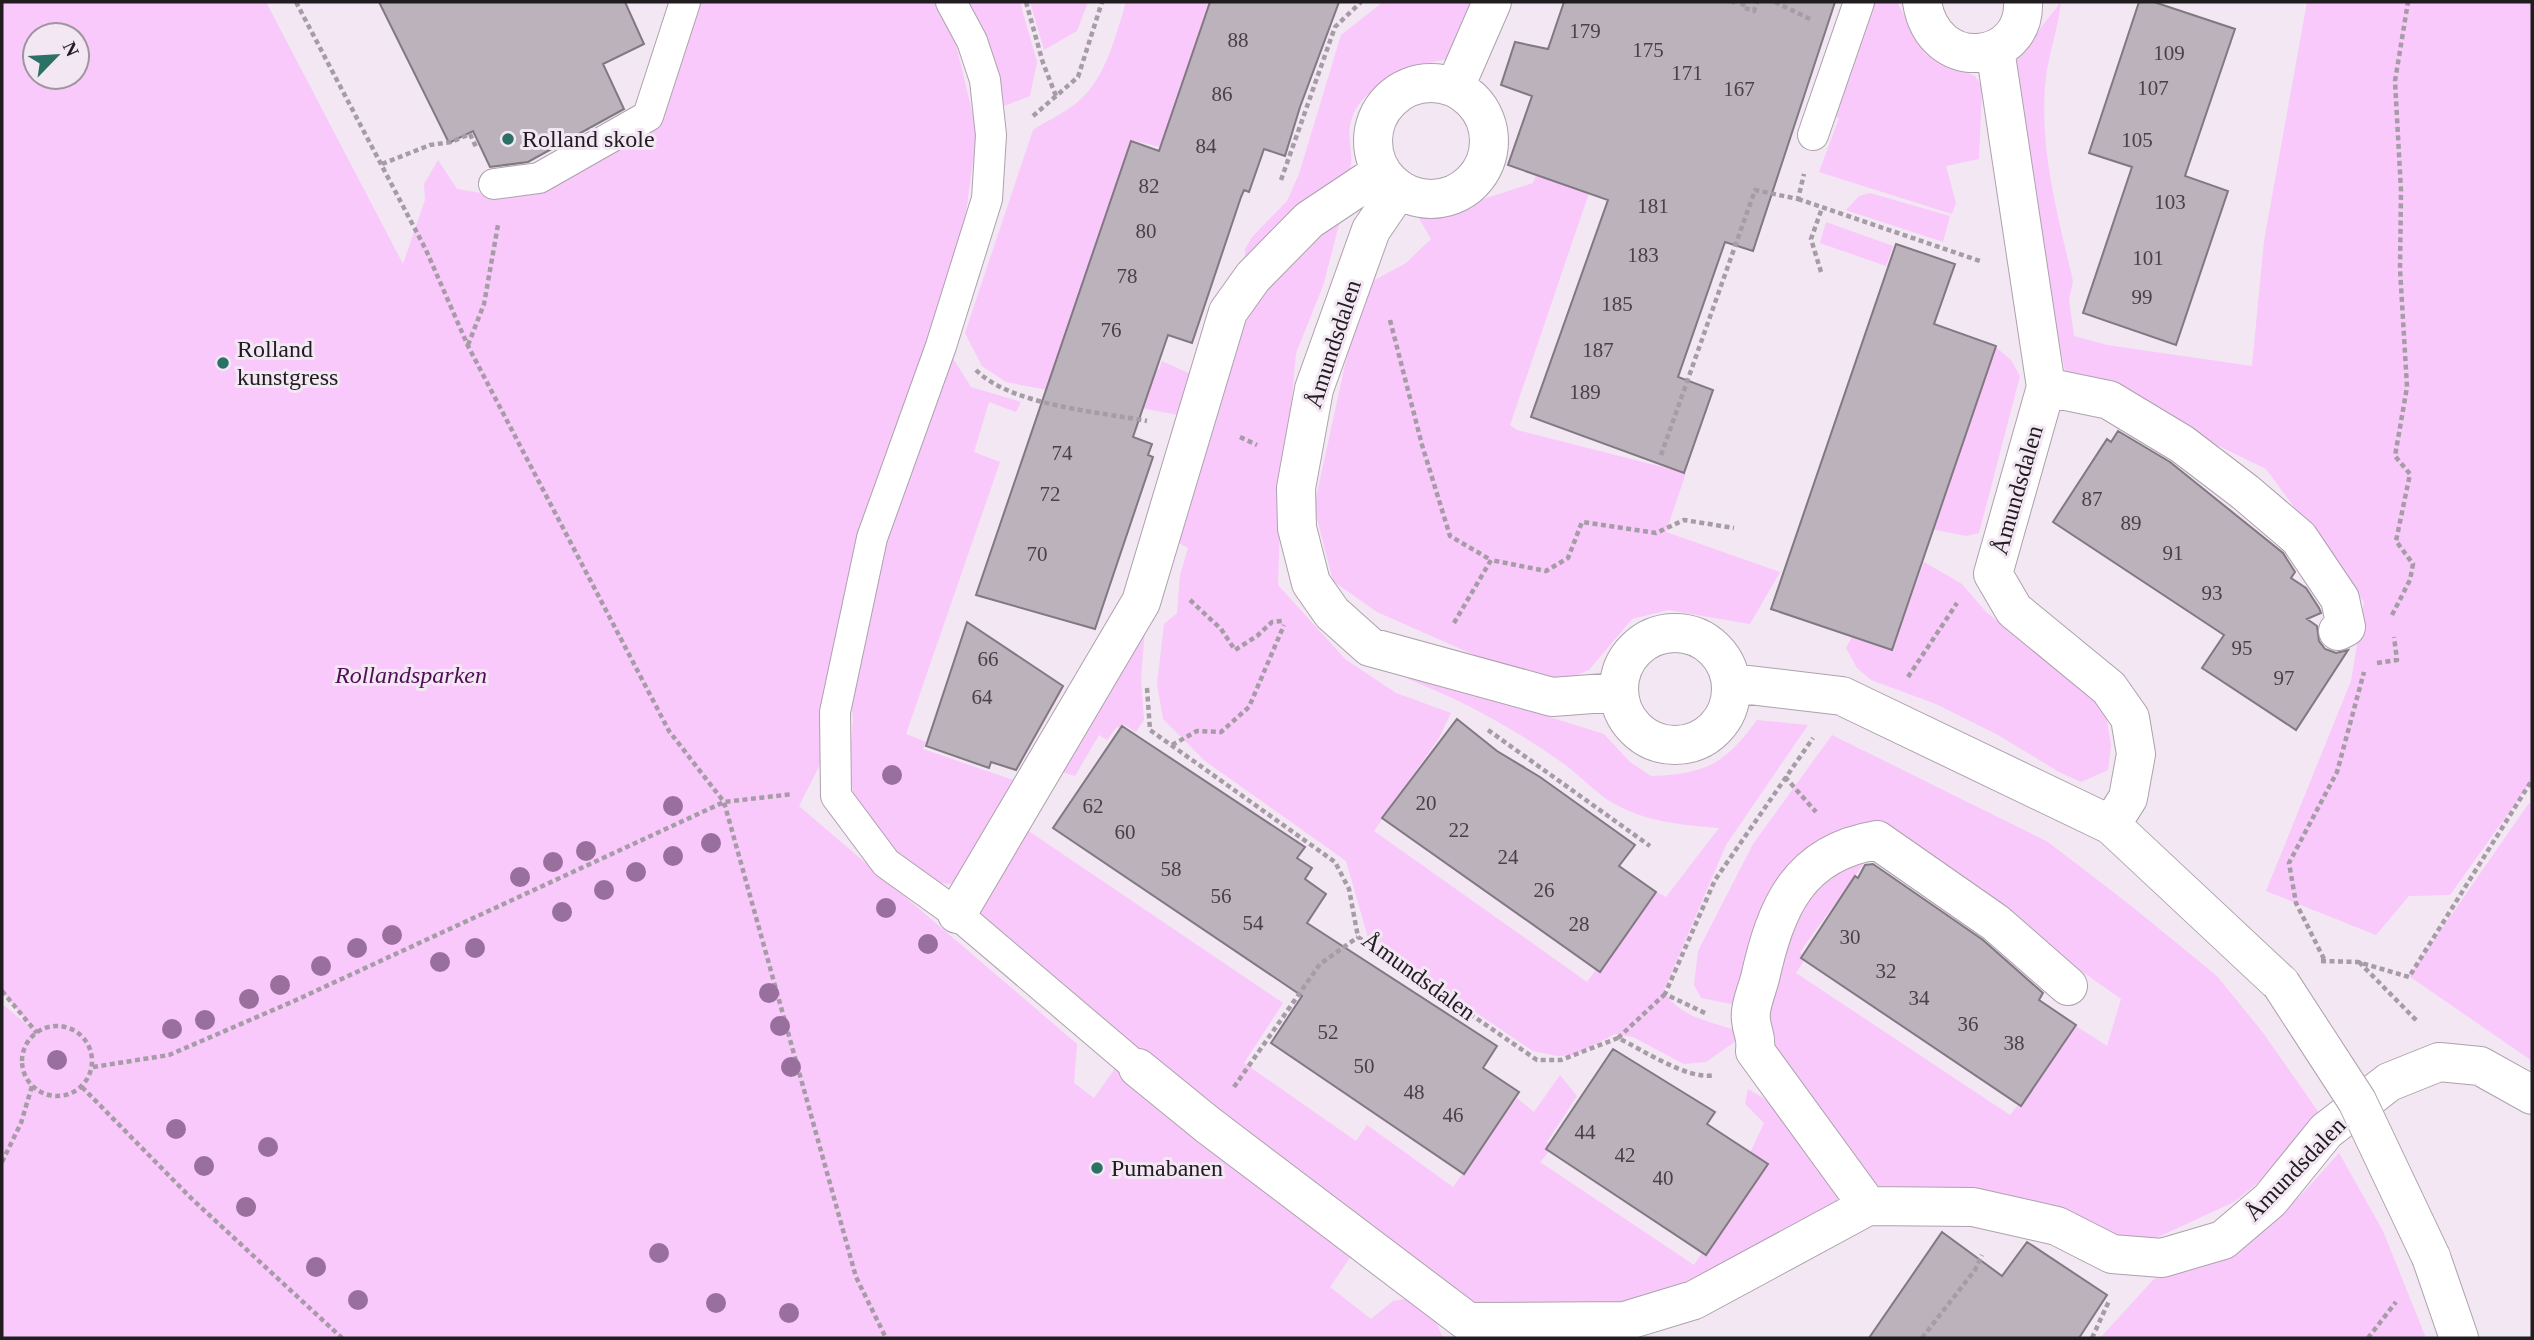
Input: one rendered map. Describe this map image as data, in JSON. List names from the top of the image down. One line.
{"streets":{"street":["Åmundsdalen"]},"parks":["Rollandsparken"],"places":["Rolland skole","Rolland kunstgress","Pumabanen"],"house_numbers":["179","88","175","109","171","107","167","86","105","84","82","103","181","80","183","101","78","99","185","76","187","189","74","72","87","89","91","70","93","95","66","97","64","20","62","22","60","24","58","26","56","54","28","30","32","34","36","52","38","50","48","46","44","42","40"],"north":"top right"}
